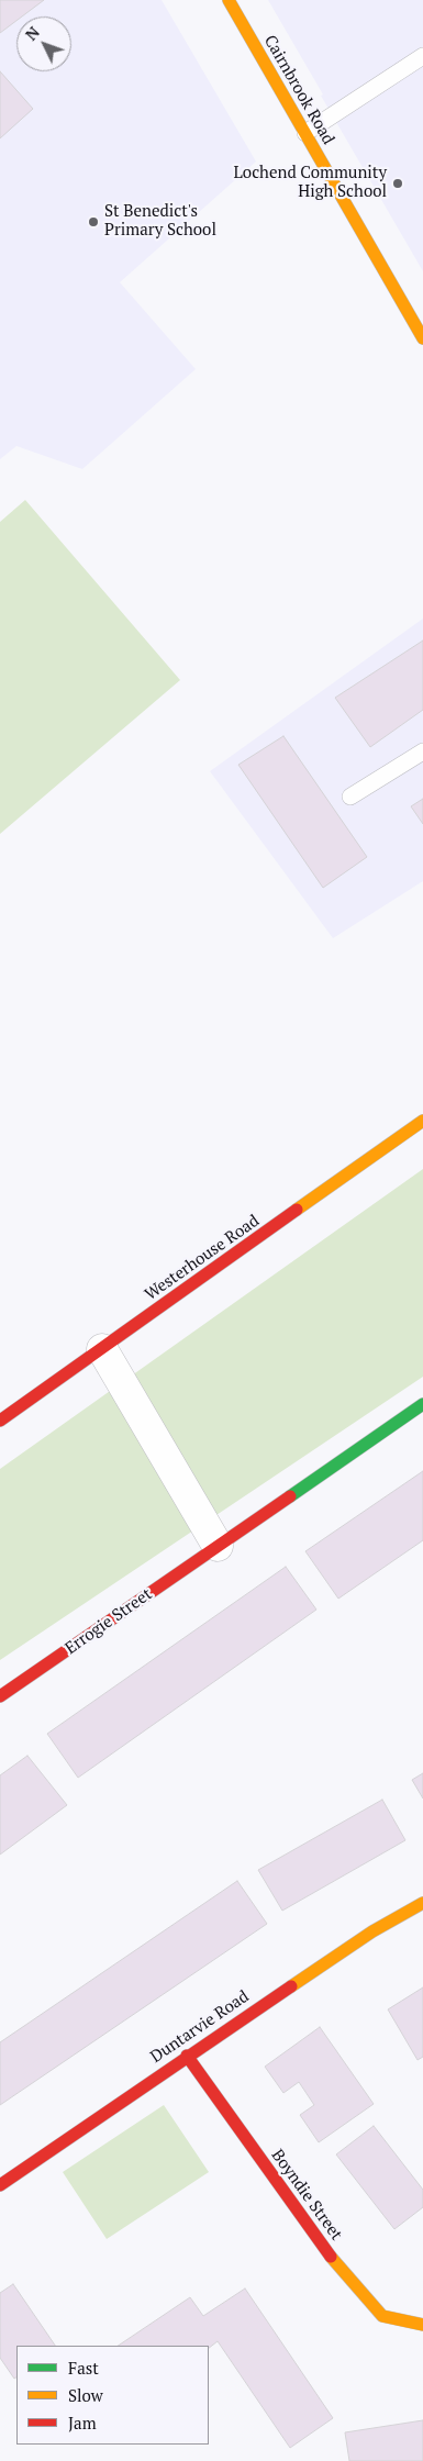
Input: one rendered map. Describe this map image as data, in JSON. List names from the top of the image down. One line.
{"streets":{"street":["Cairnbrook Road","Westerhouse Road","Errogie Street","Duntarvie Road","Boyndie Street"]},"crossings":[["Duntarvie Road","Boyndie Street"]],"places":["Lochend Community High School","St Benedict's Primary School"],"legend":["Fast","Slow","Jam"],"north":"top left"}
